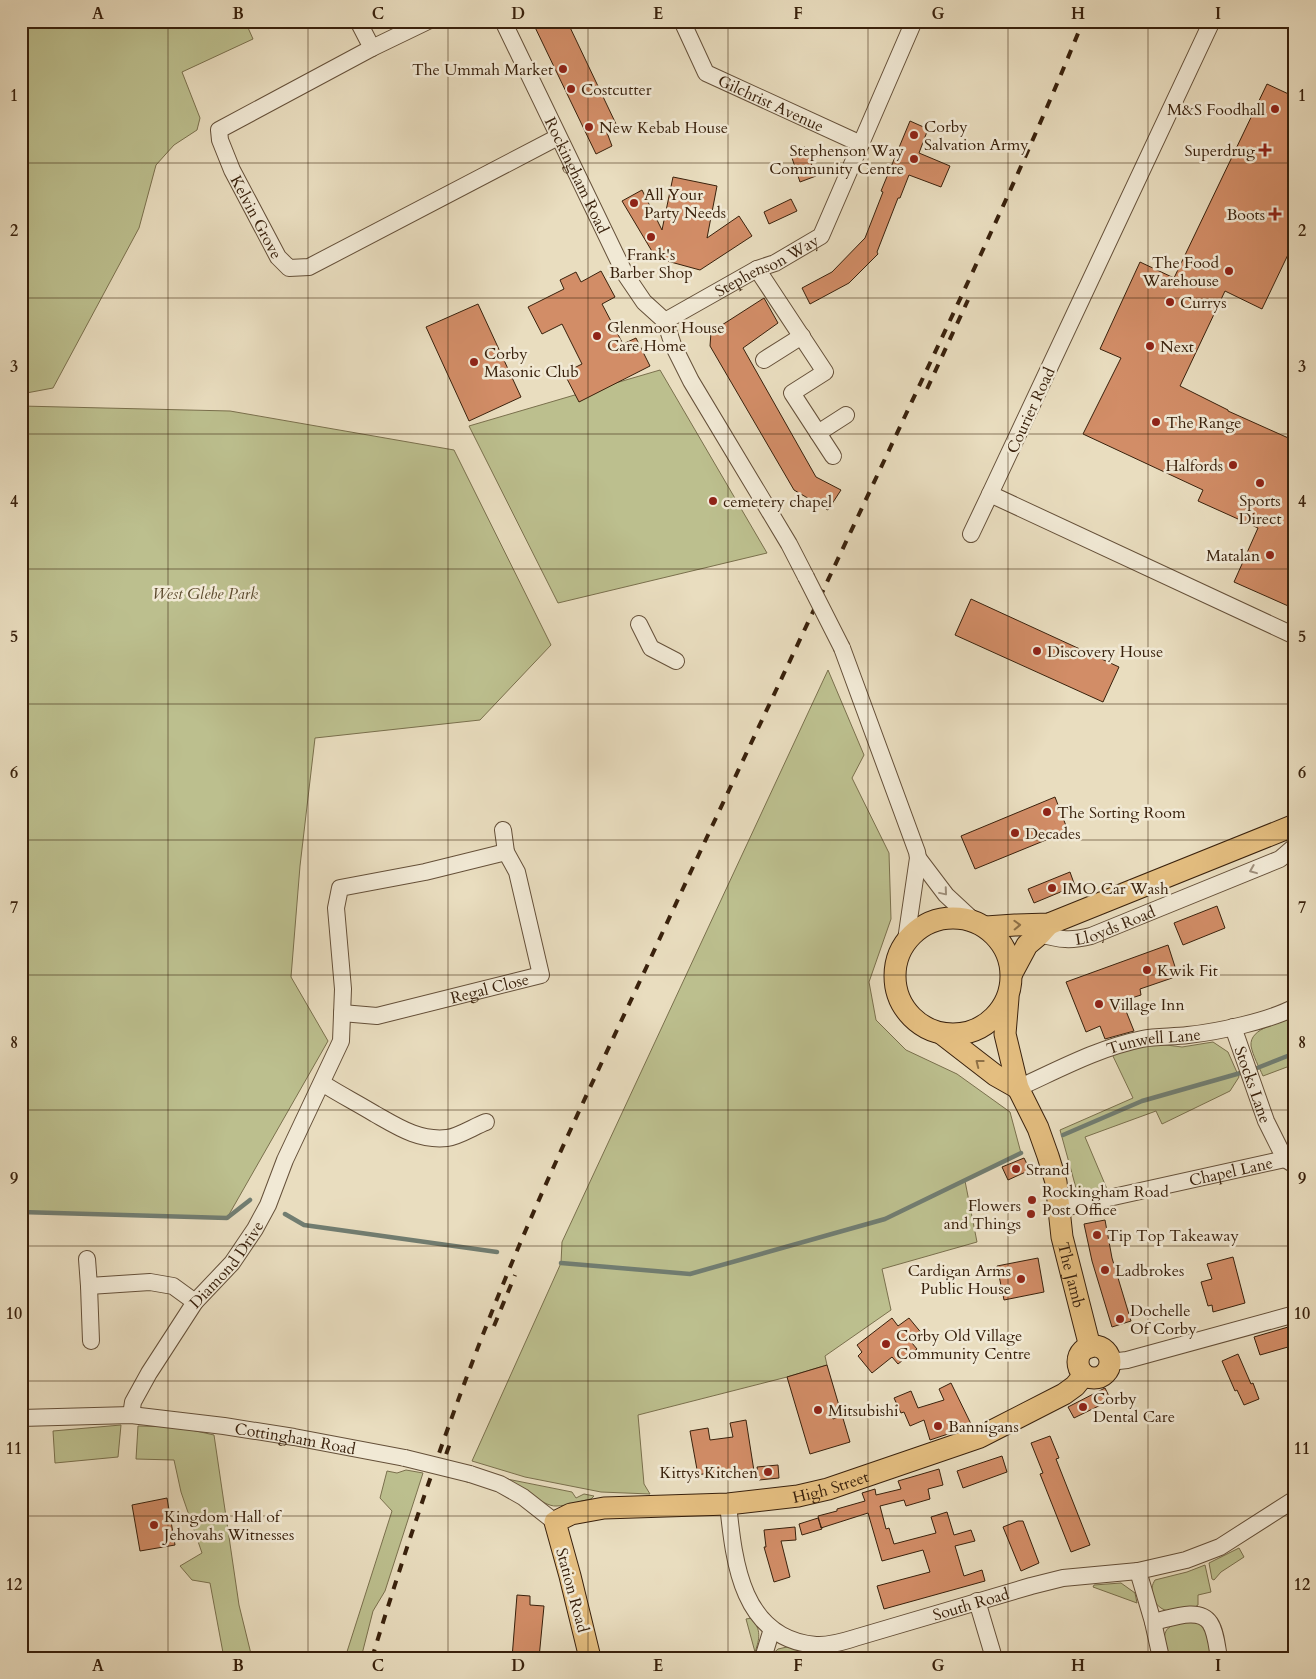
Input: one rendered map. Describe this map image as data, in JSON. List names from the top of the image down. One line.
{"streets":{"main road":["Lloyds Road","The Jamb","High Street","Station Road"],"street":["Gilchrist Avenue","Rockingham Road","Kelvin Grove","Stephenson Way","Courier Road","Regal Close","Tunwell Lane","Stocks Lane","Chapel Lane","Diamond Drive","Cottingham Road","South Road"]},"crossings":[["Gilchrist Avenue","Stephenson Way"],["Rockingham Road","Kelvin Grove"],["Rockingham Road","Stephenson Way"],["Lloyds Road","The Jamb"],["Regal Close","Diamond Drive"],["Tunwell Lane","Stocks Lane"],["Tunwell Lane","The Jamb"],["Stocks Lane","Chapel Lane"],["Chapel Lane","The Jamb"],["Diamond Drive","Cottingham Road"],["The Jamb","High Street"],["Cottingham Road","High Street"],["Cottingham Road","Station Road"],["High Street","Station Road"],["High Street","South Road"]],"parks":["West Glebe Park"],"places":{"other":["The Ummah Market","Costcutter","M&S Foodhall","New Kebab House","Corby Salvation Army","Stephenson Way Community Centre","All Your Party Needs","Frank's Barber Shop","The Food Warehouse","Currys","Glenmoor House Care Home","Next","Corby Masonic Club","The Range","Halfords","Sports Direct","cemetery chapel","Matalan","Discovery House","The Sorting Room","Decades","IMO Car Wash","Kwik Fit","Village Inn","Strand","Rockingham Road Post Office","Flowers and Things","Tip Top Takeaway","Ladbrokes","Cardigan Arms Public House","Dochelle Of Corby","Corby Old Village Community Centre","Corby Dental Care","Mitsubishi","Bannigans","Kittys Kitchen","Kingdom Hall of Jehovahs Witnesses"],"health":["Superdrug","Boots"]},"grid":{"columns":["A","B","C","D","E","F","G","H","I"],"rows":["1","2","3","4","5","6","7","8","9","10","11","12"]}}
